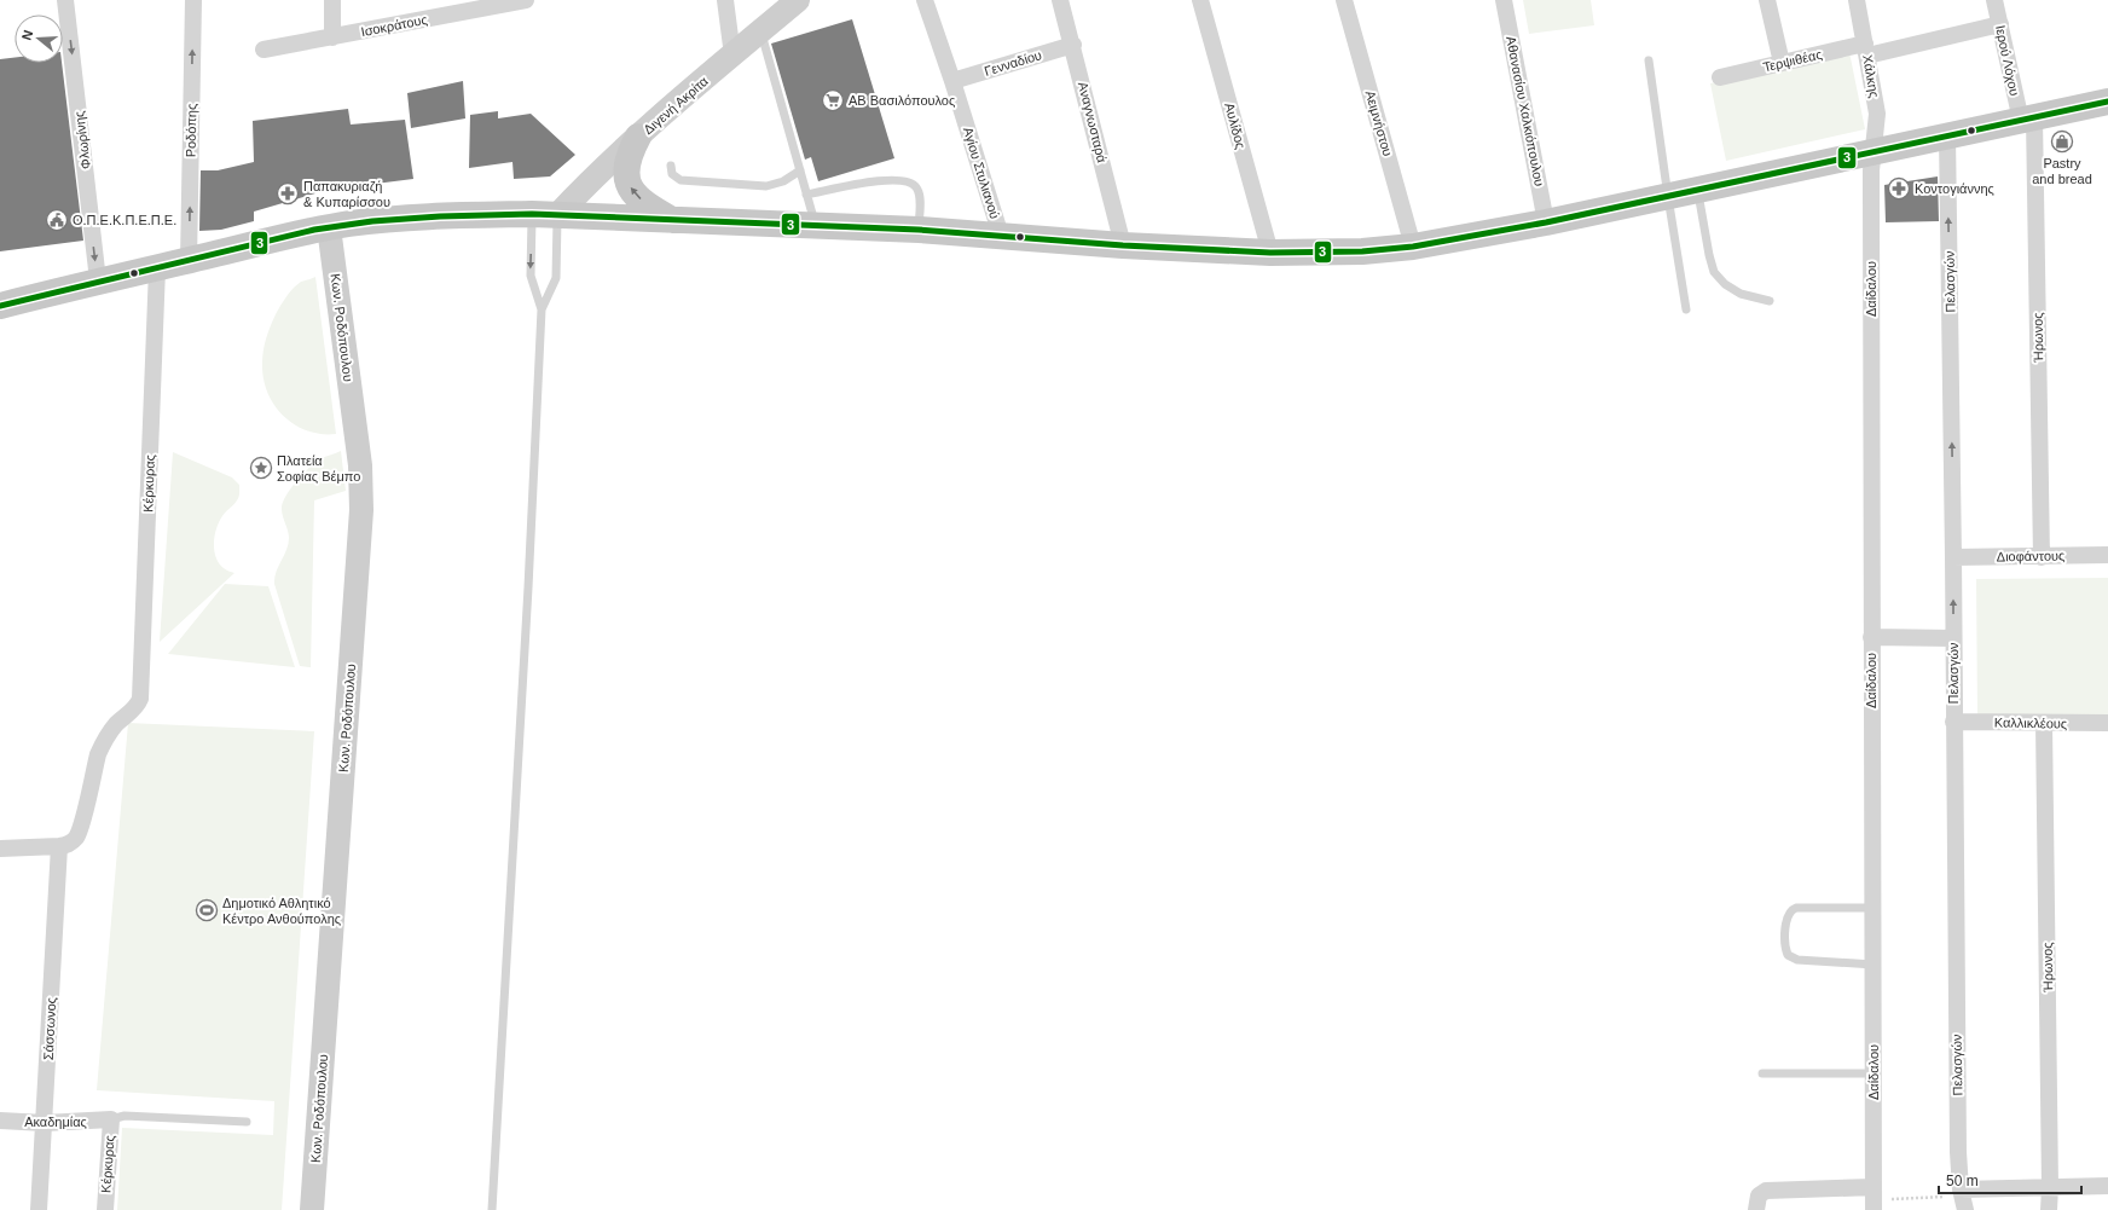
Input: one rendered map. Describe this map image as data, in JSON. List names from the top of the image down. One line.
{"streets":{"street":["Ισοκράτους","Τερψιθέας","Ιερού Λόχου","Γενναδίου","Χάλκης","Διγενή Ακρίτα","Αθανασίου Χαλκιόπουλου","Αναγνωσταρά","Αειμνήστου","Αυλίδος","Ροδόπης","Φλωρίνης","Αγίου Στυλιανού","Πελασγών","Δαίδαλου","Κων. Ροδόπουλου","Ήρωνος","Κέρκυρας","Διοφάντους","Καλλικλέους","Σάσσωνος","Ακαδημίας"]},"crossings":[["Τερψιθέας","Ιερού Λόχου"],["Τερψιθέας","Χάλκης"],["Ιερού Λόχου","Ήρωνος"],["Γενναδίου","Αναγνωσταρά"],["Γενναδίου","Αγίου Στυλιανού"],["Χάλκης","Δαίδαλου"],["Πελασγών","Διοφάντους"],["Πελασγών","Καλλικλέους"],["Ήρωνος","Διοφάντους"],["Ήρωνος","Καλλικλέους"],["Κέρκυρας","Σάσσωνος"],["Κέρκυρας","Ακαδημίας"],["Σάσσωνος","Ακαδημίας"]],"one_way":["Ροδόπης","Φλωρίνης","Πελασγών"],"places":{"supermarket":["ΑΒ Βασιλόπουλος"],"shop":["Pastry and bread"],"pharmacy":["Κοντογιάννης","Παπακυριαζή & Κυπαρίσσου"],"public building":["Ο.Π.Ε.Κ.Π.Ε.Π.Ε."],"place":["Πλατεία Σοφίας Βέμπο"],"sports":["Δημοτικό Αθλητικό Κέντρο Ανθούπολης"]},"lines":["transit line 3"],"scale_bar":"50 m","north":"left"}
